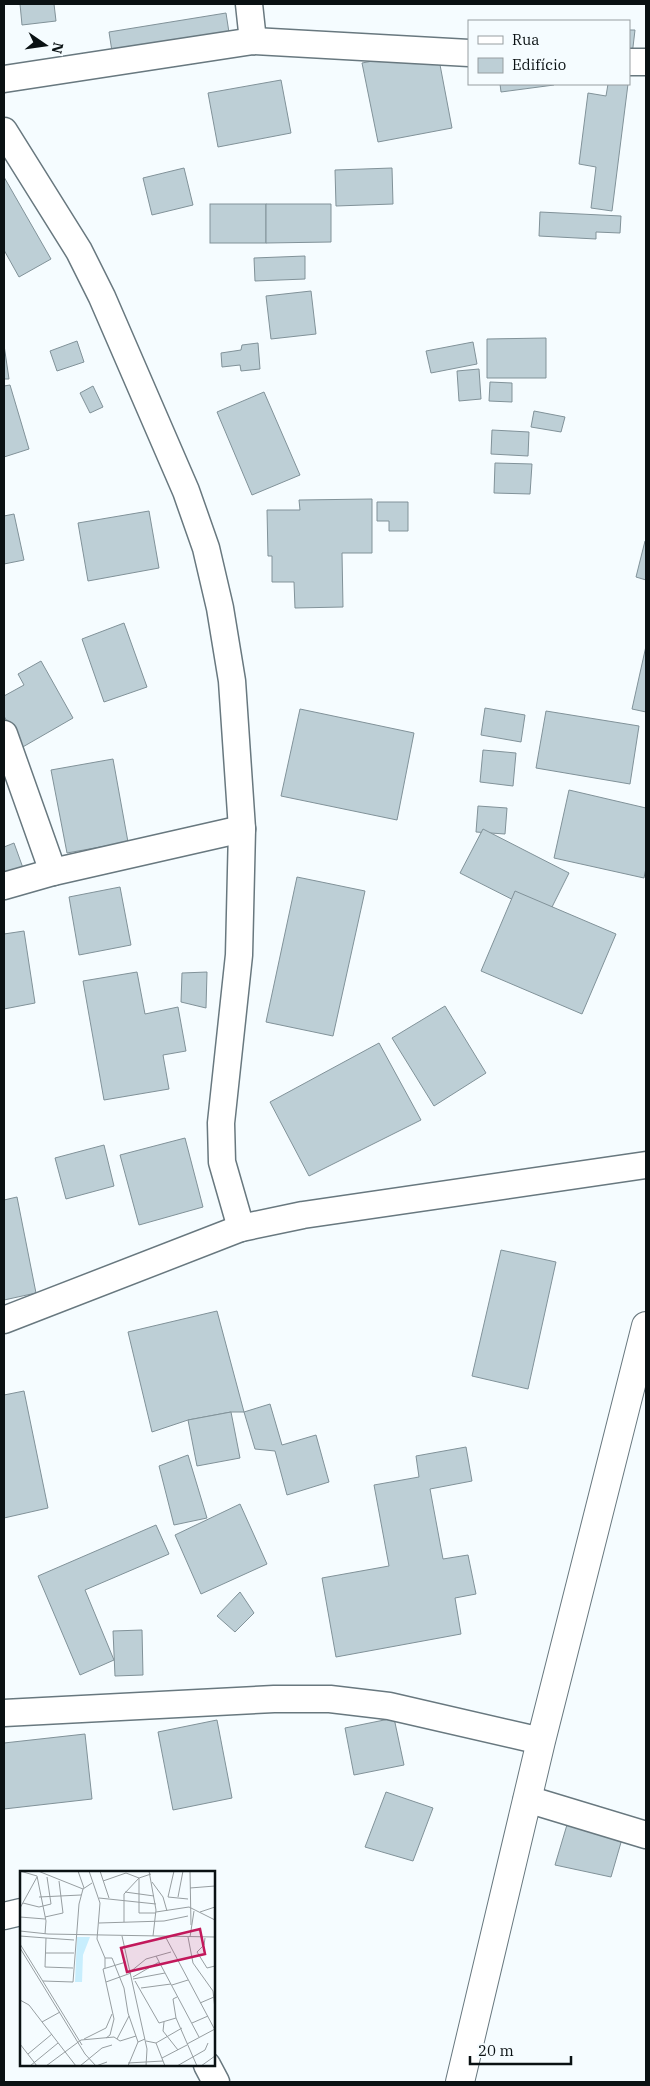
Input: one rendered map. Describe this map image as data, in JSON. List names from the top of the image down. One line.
{"legend":["Rua","Edifício"],"scale_bar":"20 m","north":"right"}
